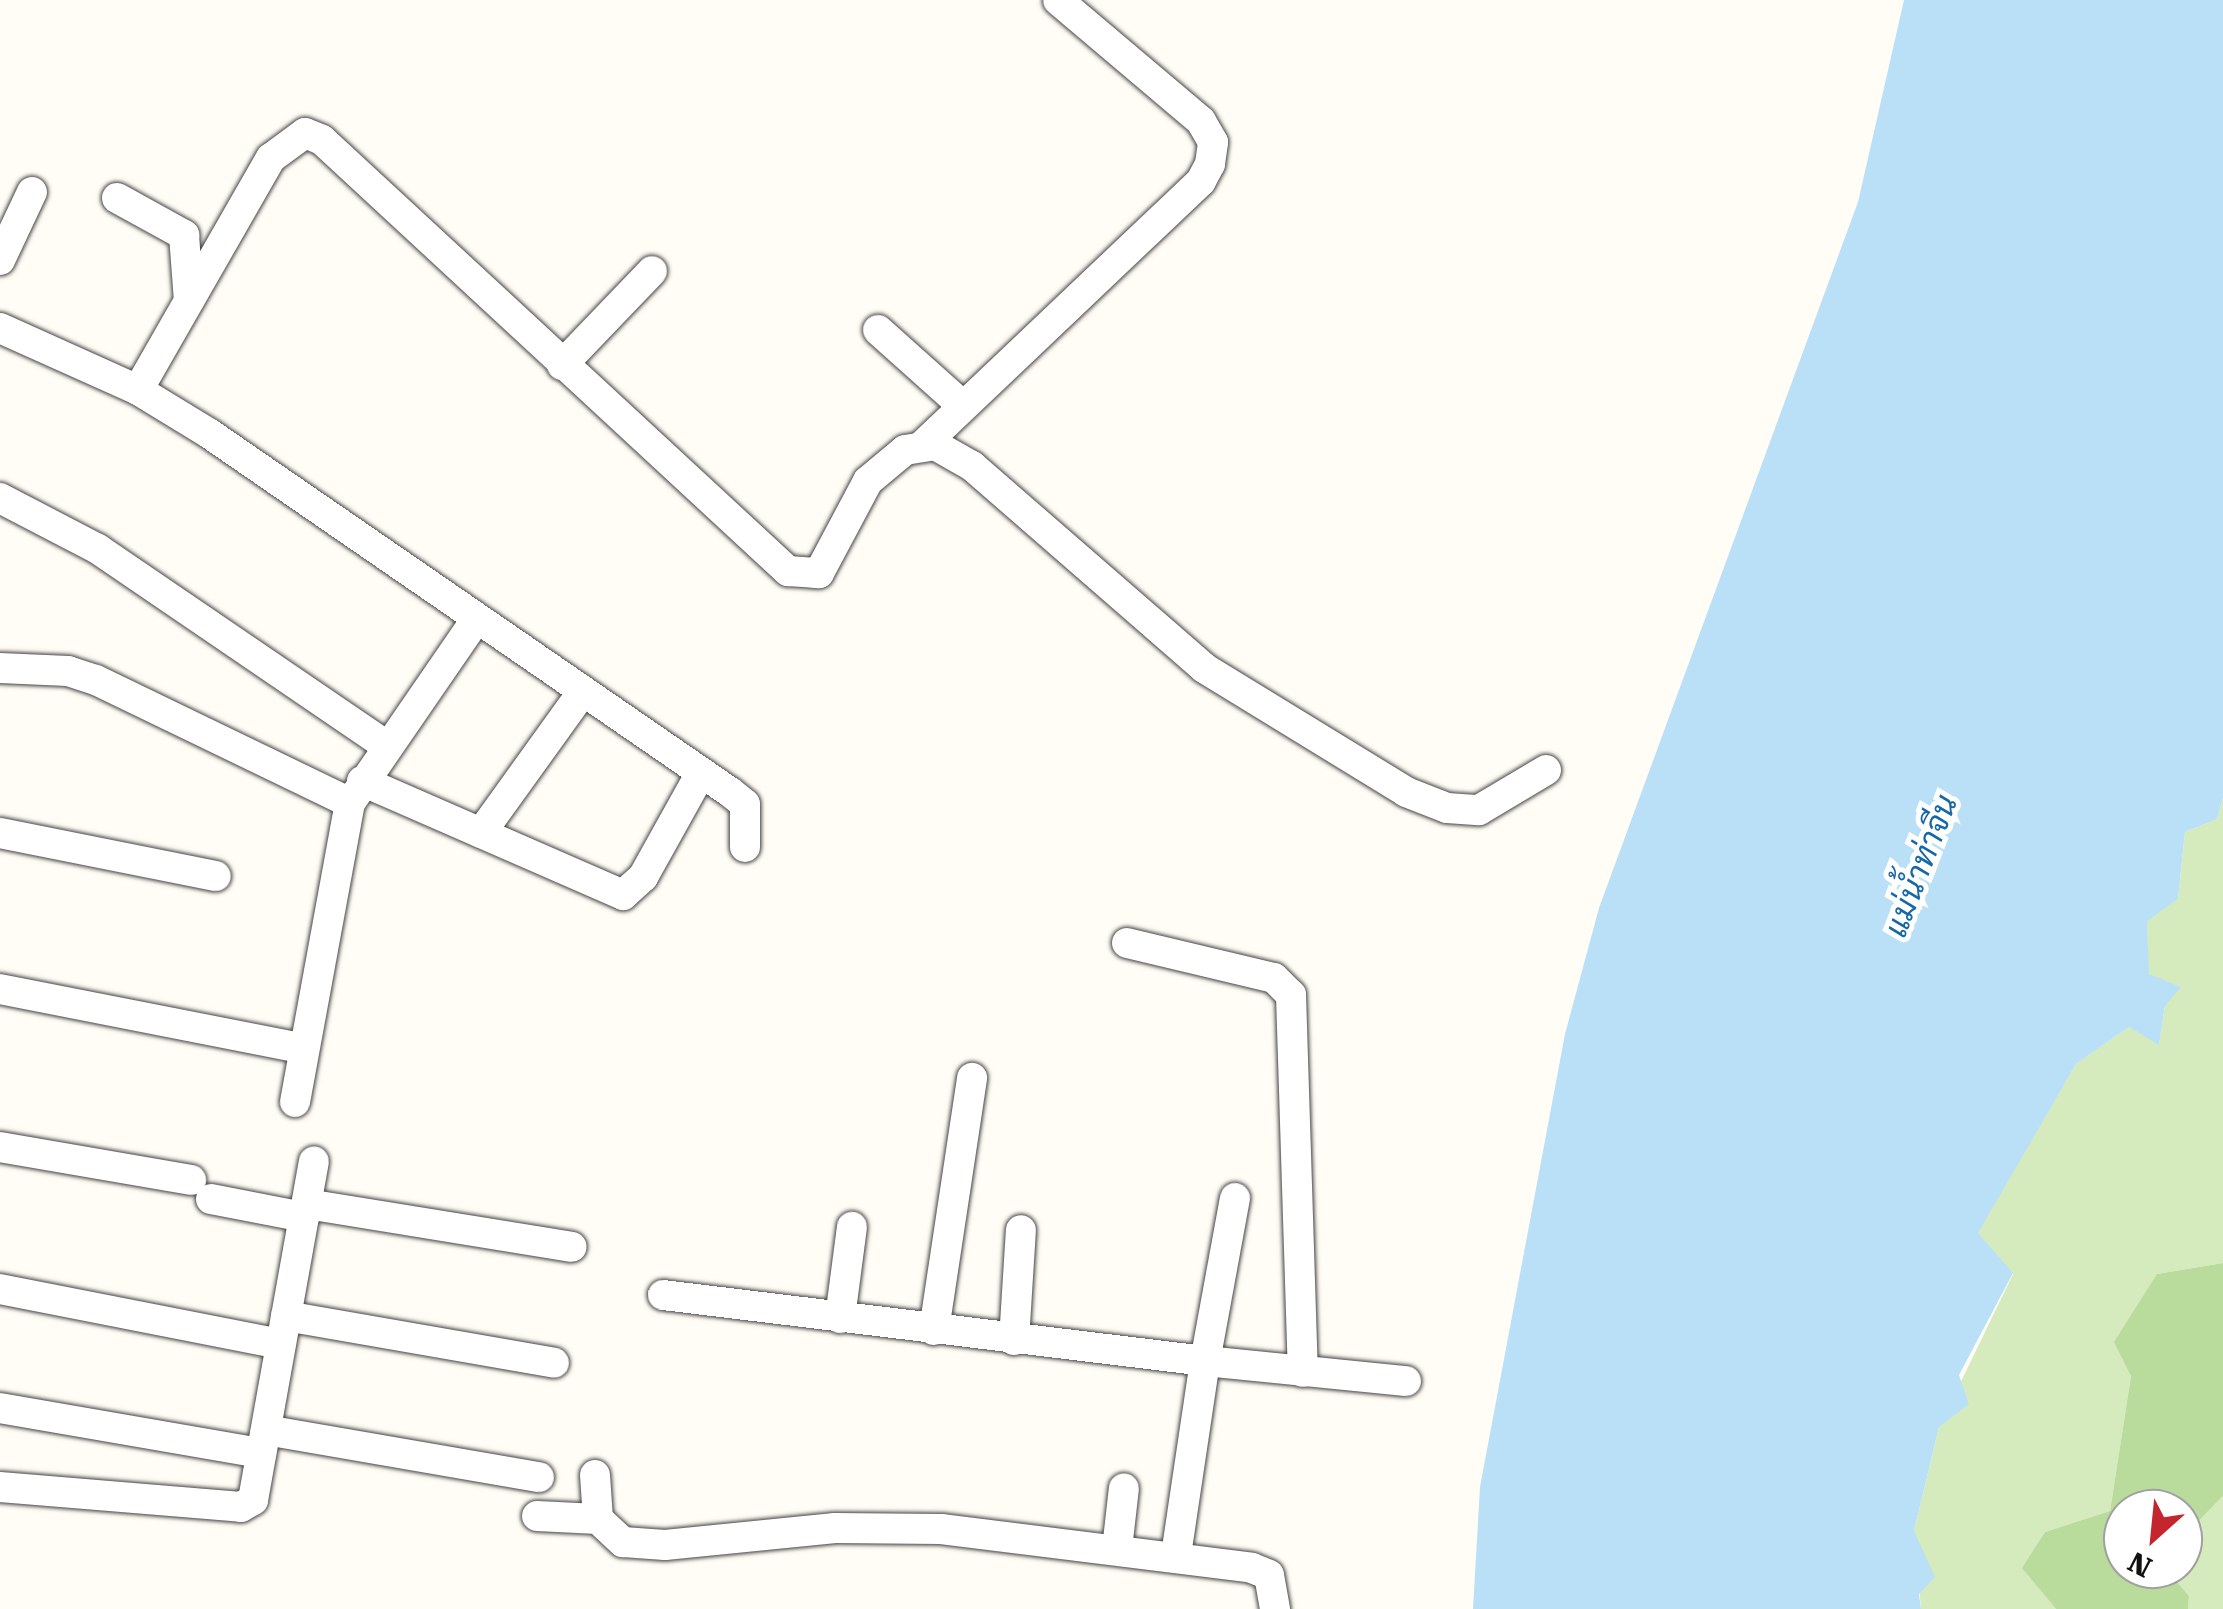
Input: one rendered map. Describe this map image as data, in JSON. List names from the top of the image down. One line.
{"water":["แม่น้ำท่าจีน"],"north":"bottom left"}
